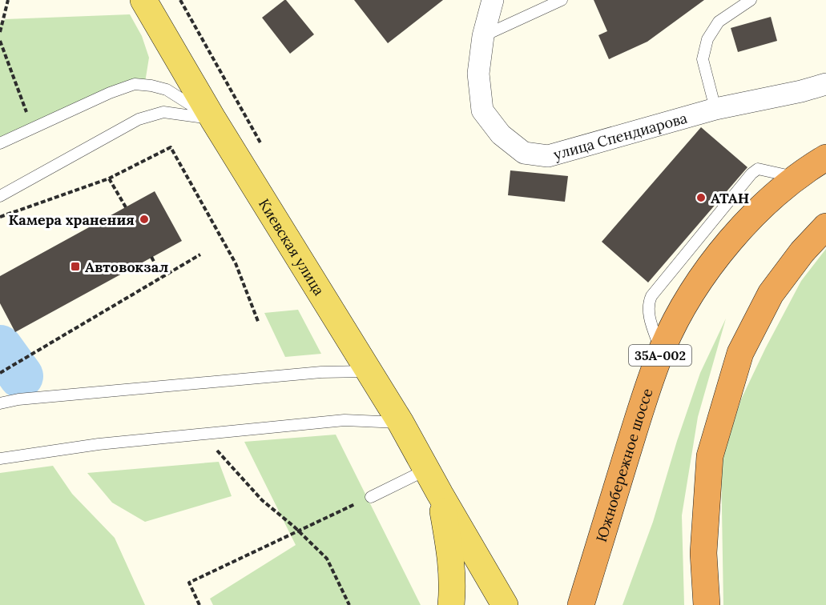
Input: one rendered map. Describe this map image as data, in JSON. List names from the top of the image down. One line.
{"streets":{"highway":["35А-002","Южнобережное шоссе"],"main road":["Киевская улица"],"street":["улица Спендиарова"]},"places":{"other":["АТАН","Камера хранения"],"transit":["Автовокзал"]}}
